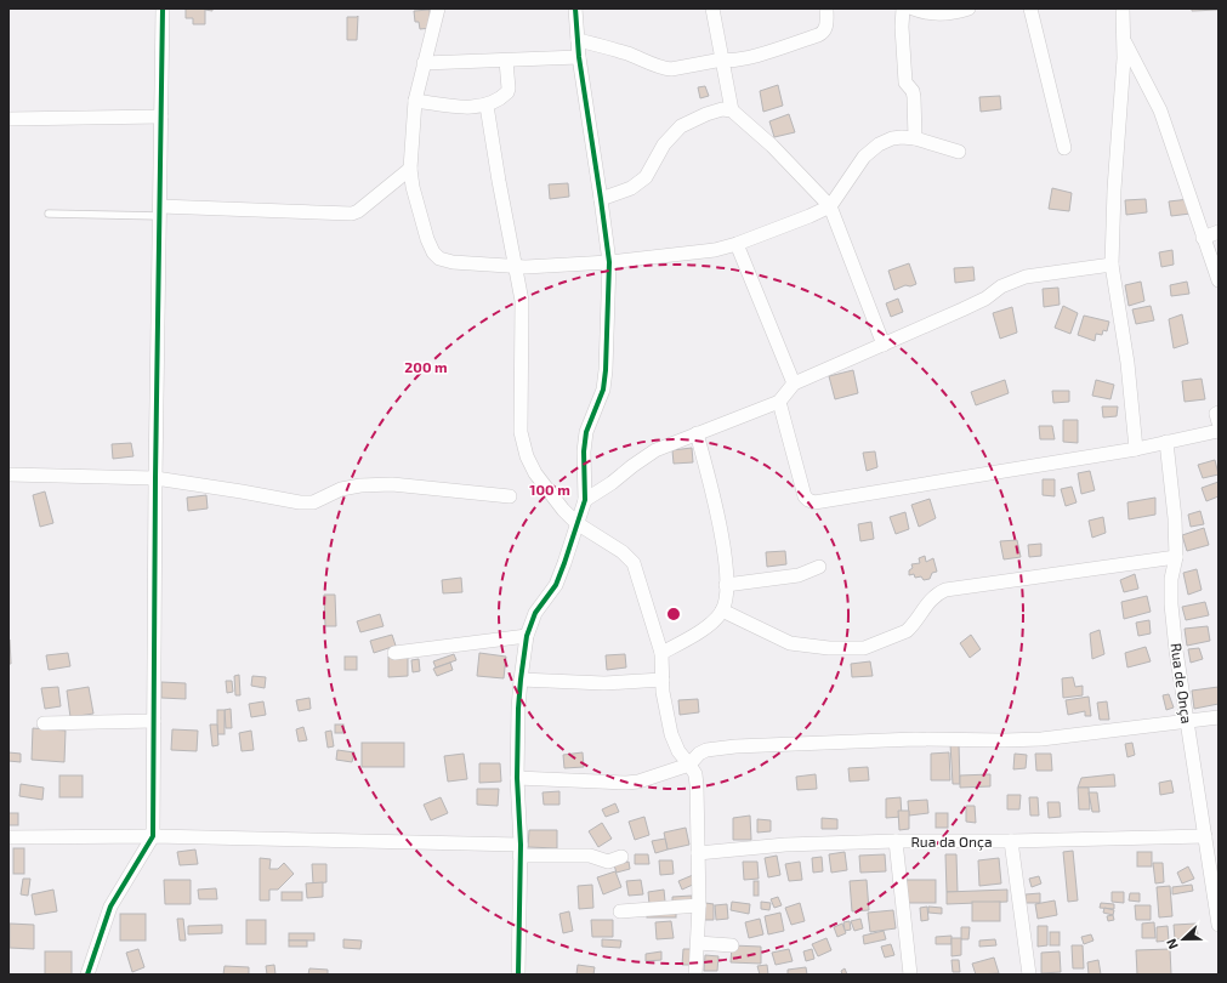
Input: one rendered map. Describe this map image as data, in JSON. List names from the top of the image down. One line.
{"streets":{"street":["Rua de Onça","Rua da Onça"]},"crossings":[["Rua de Onça","Rua da Onça"]],"north":"left","rings":["200 m","100 m"]}
